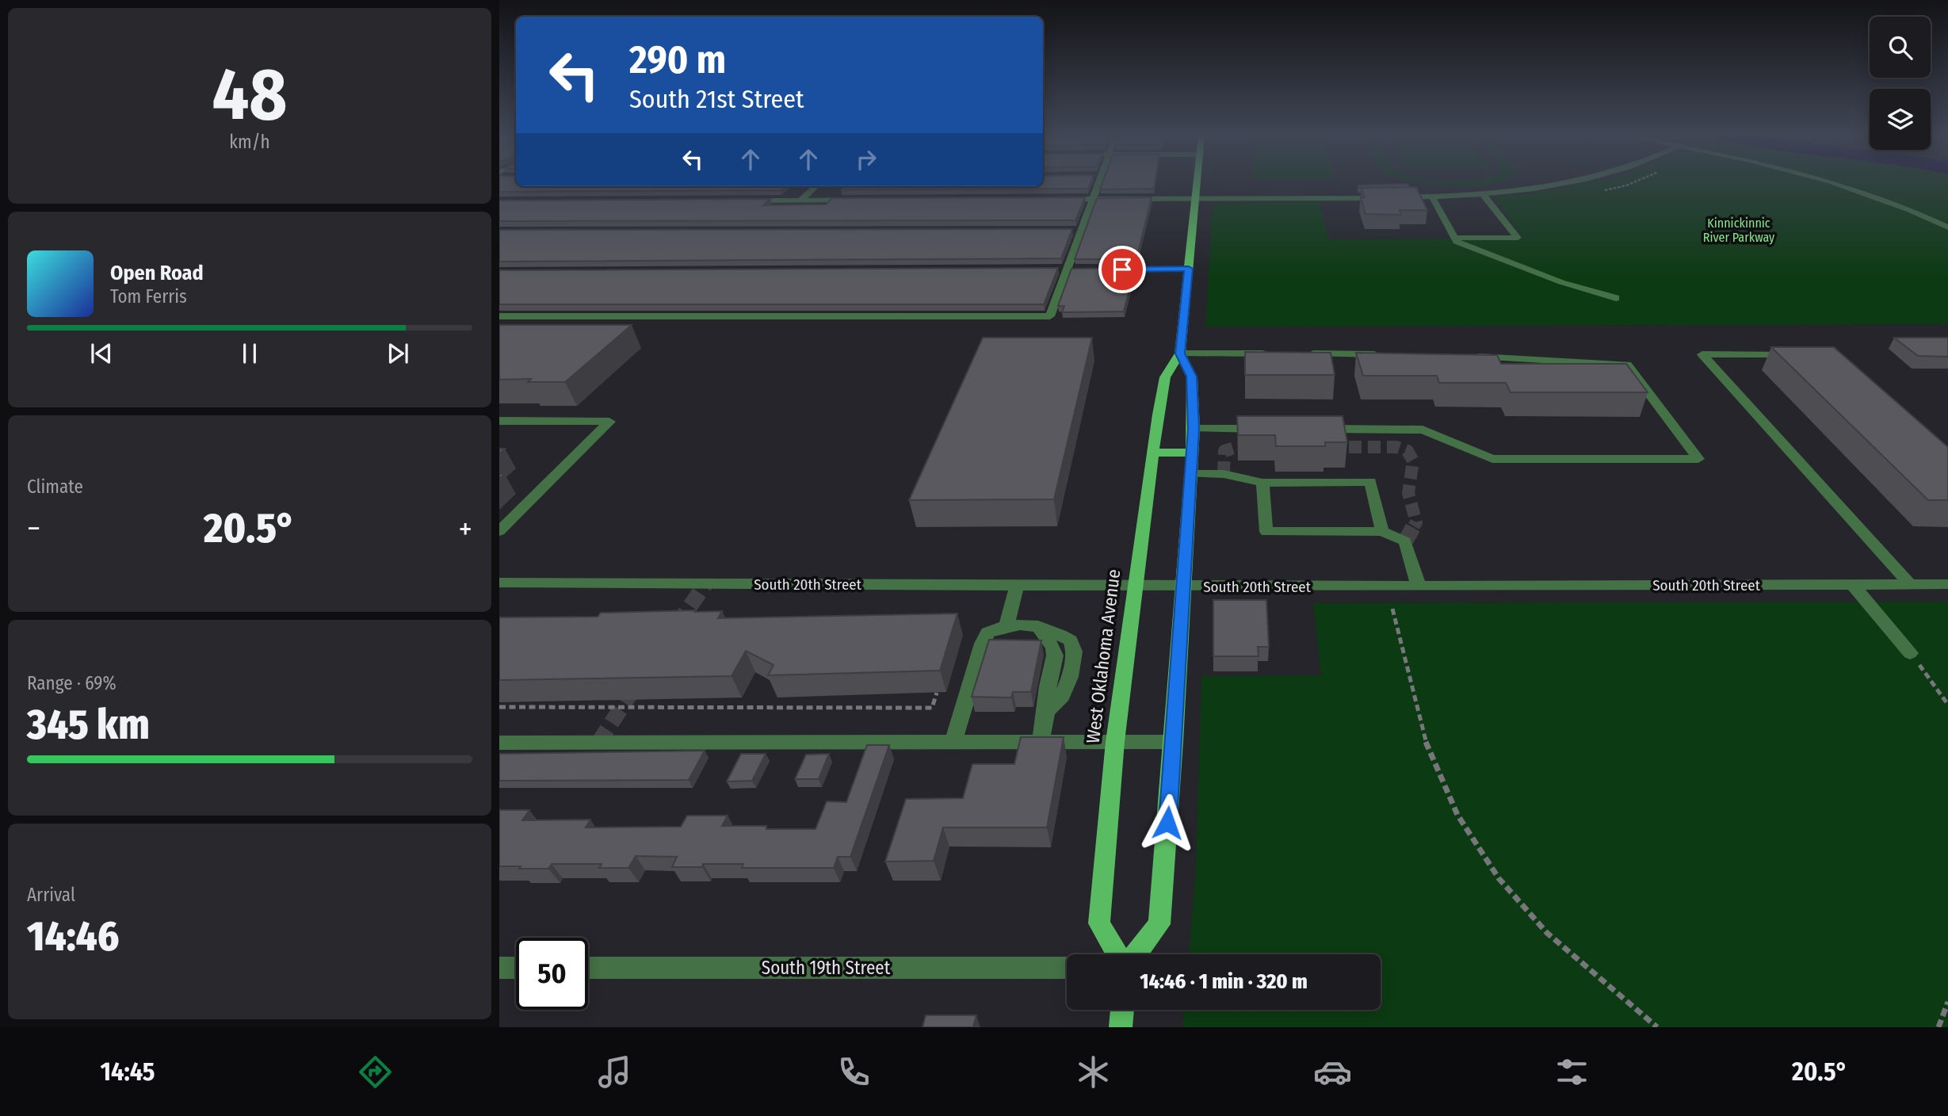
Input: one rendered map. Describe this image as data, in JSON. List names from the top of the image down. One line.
{"streets":{"main road":["West Oklahoma Avenue"],"street":["South 20th Street","South 19th Street"]},"crossings":[["South 20th Street","West Oklahoma Avenue"]],"parks":["Kinnickinnic River Parkway"],"page":{"tile":[["48","km/h"],"Climate",["Range · 69%","345 km"],["Arrival","14:46"]],"turn":["290 m","South 21st Street"],"song":["Open Road","Tom Ferris"],"heat":["−","20.5°","+"],"limit":"50","trip":"14:46 · 1 min · 320 m","tabs":["14:45","20.5°"]}}
